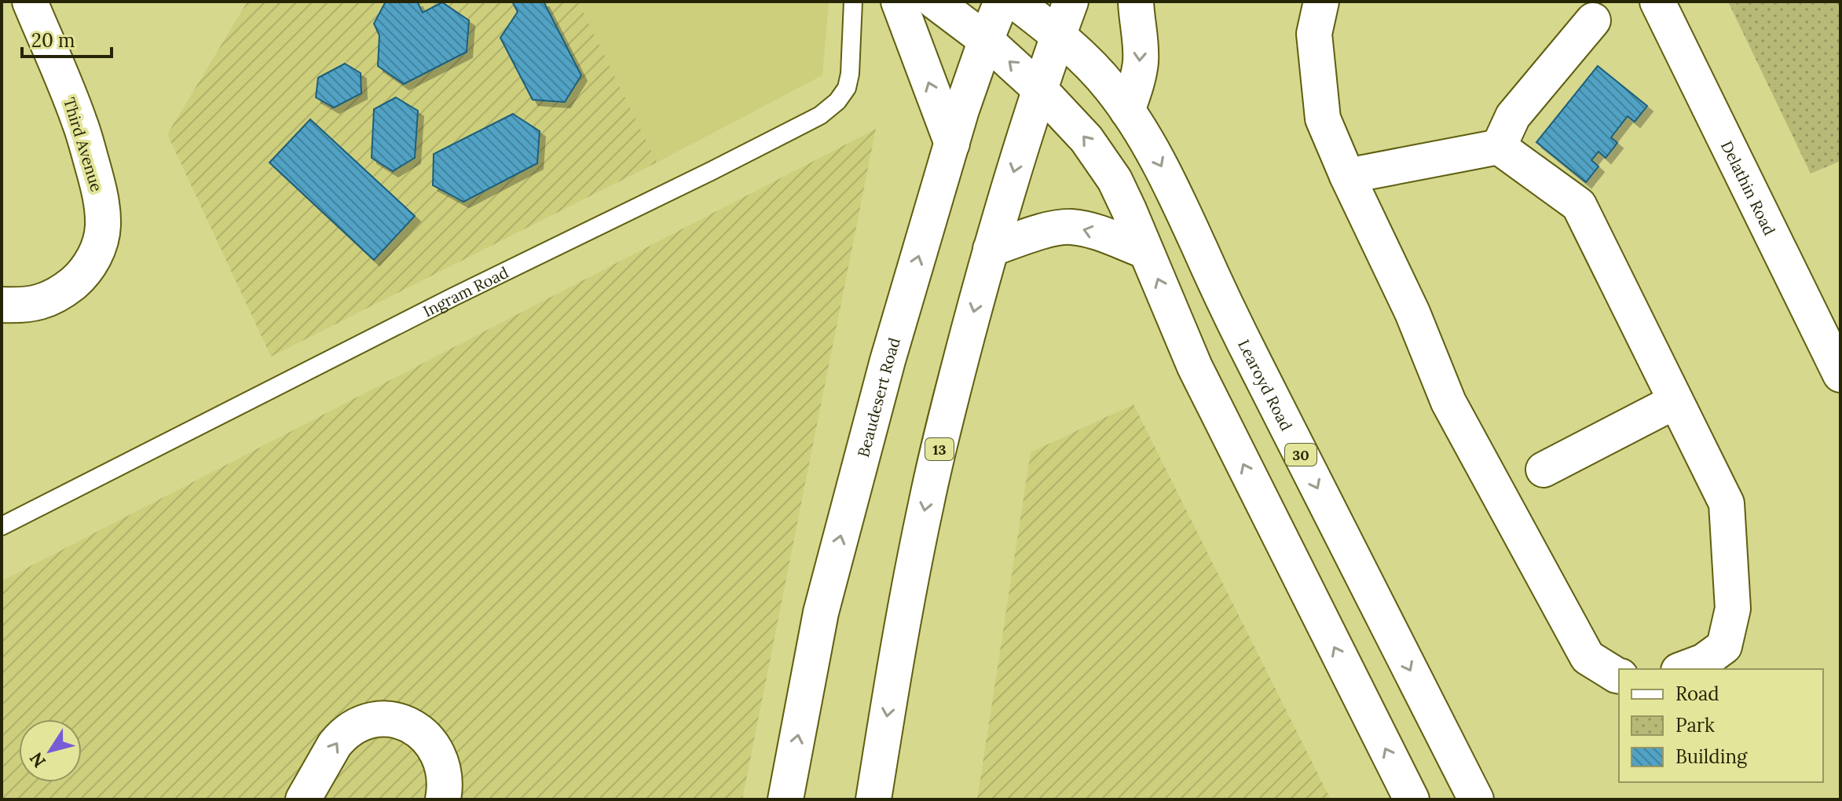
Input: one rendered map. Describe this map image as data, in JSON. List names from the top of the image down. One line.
{"streets":{"main road":["Third Avenue","Delathin Road","Learoyd Road","Beaudesert Road","13","30"],"lane":["Ingram Road"]},"crossings":[["Learoyd Road","13"]],"legend":["Road","Park","Building"],"scale_bar":"20 m","north":"bottom left"}
